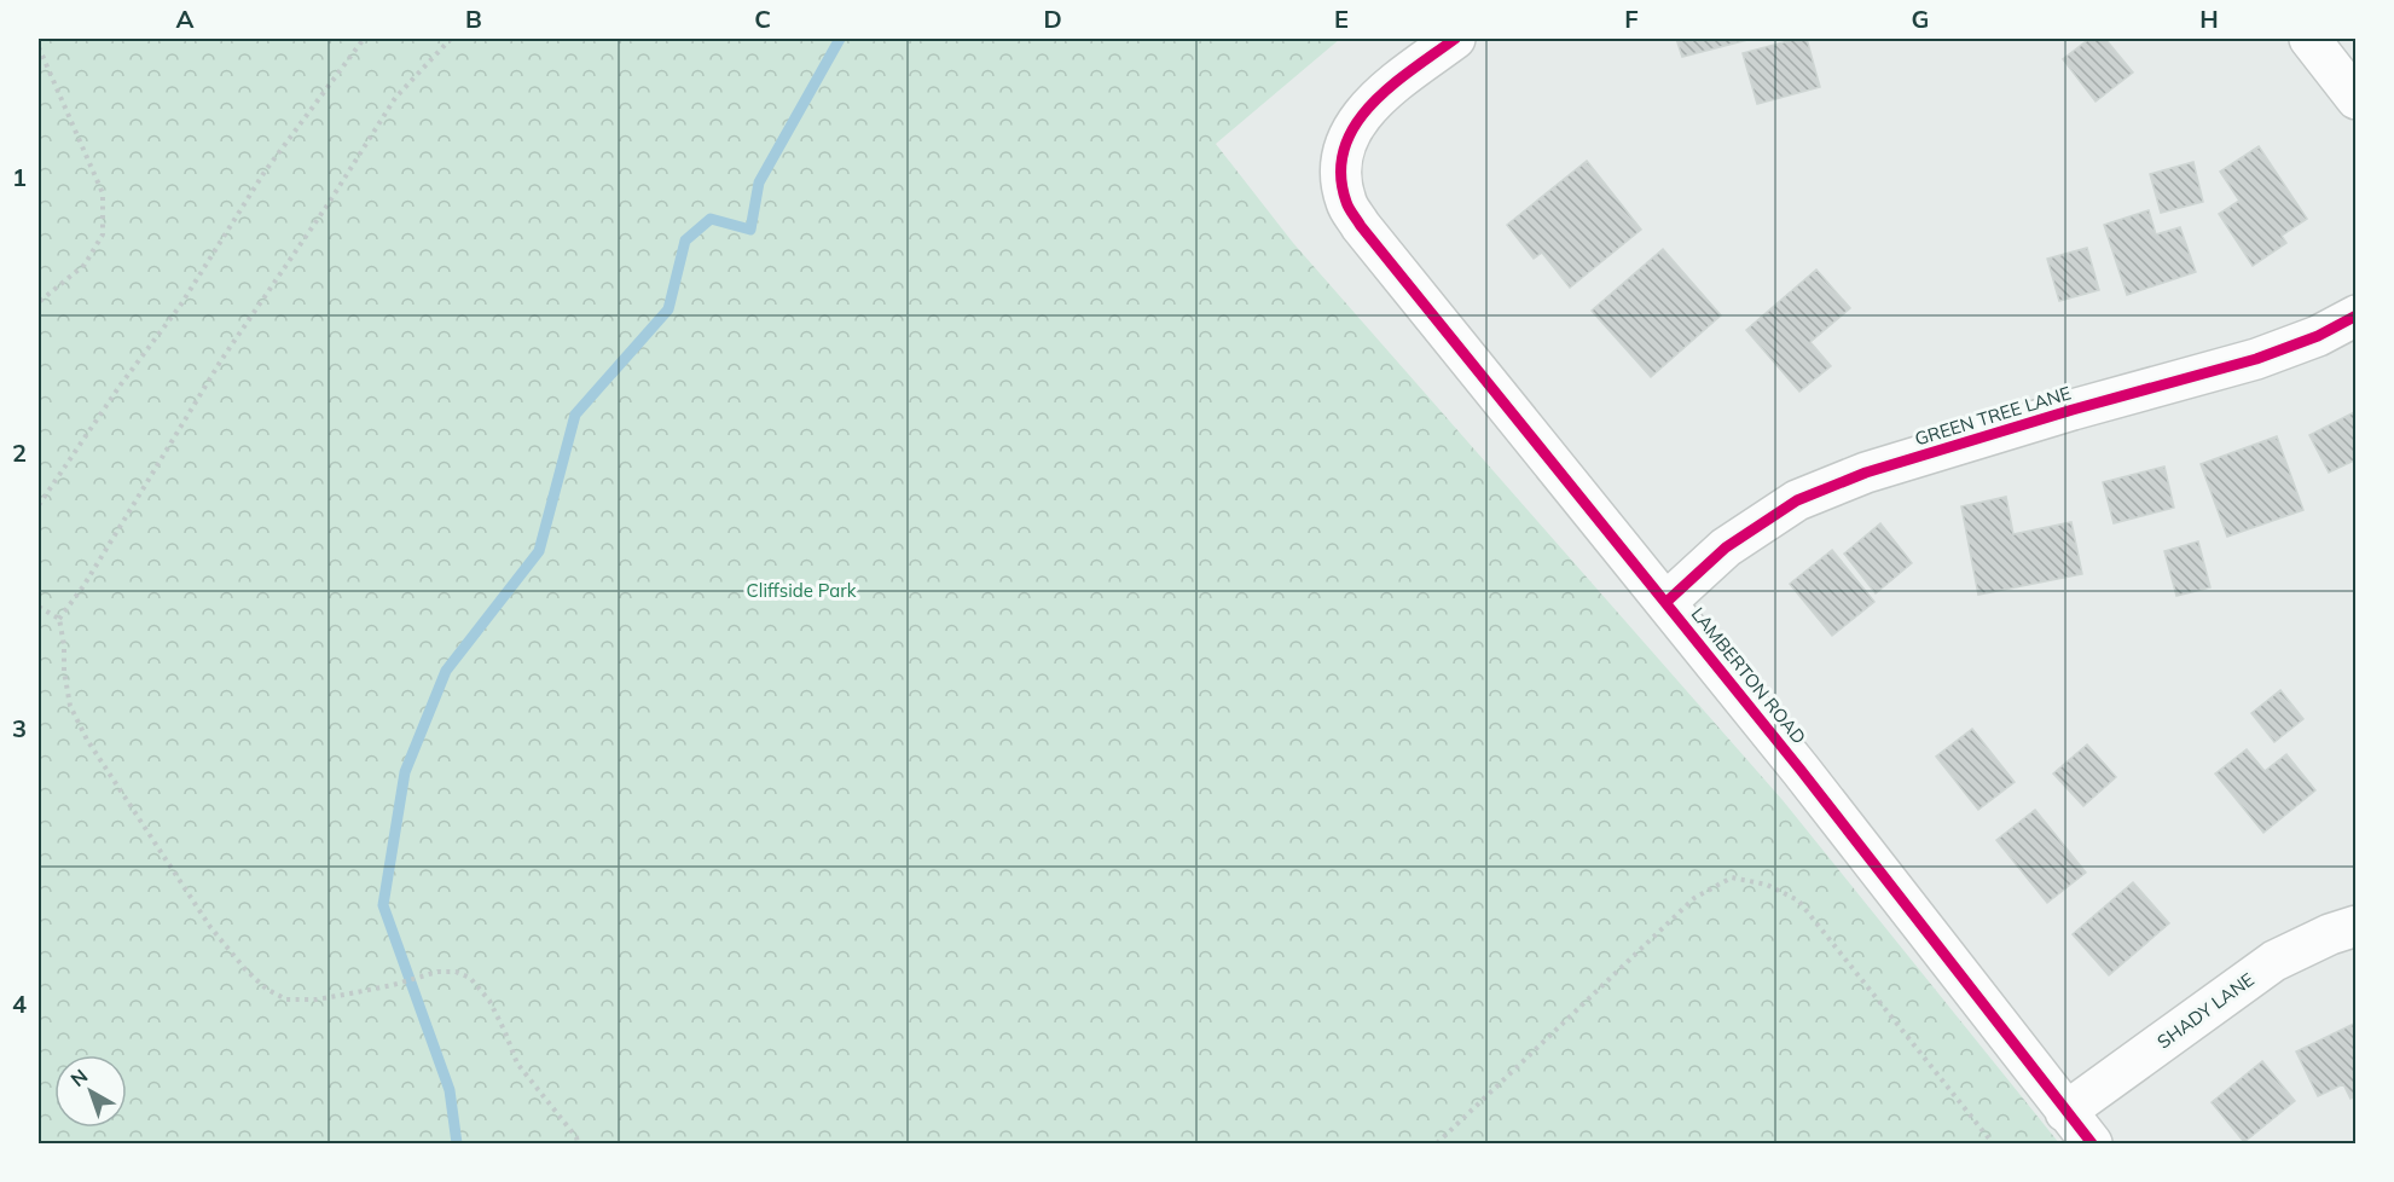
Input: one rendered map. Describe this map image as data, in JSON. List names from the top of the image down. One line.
{"streets":{"street":["GREEN TREE LANE","LAMBERTON ROAD","SHADY LANE"]},"crossings":[["GREEN TREE LANE","LAMBERTON ROAD"],["LAMBERTON ROAD","SHADY LANE"]],"parks":["Cliffside Park"],"north":"top left","grid":{"columns":["A","B","C","D","E","F","G","H"],"rows":["1","2","3","4"]}}
